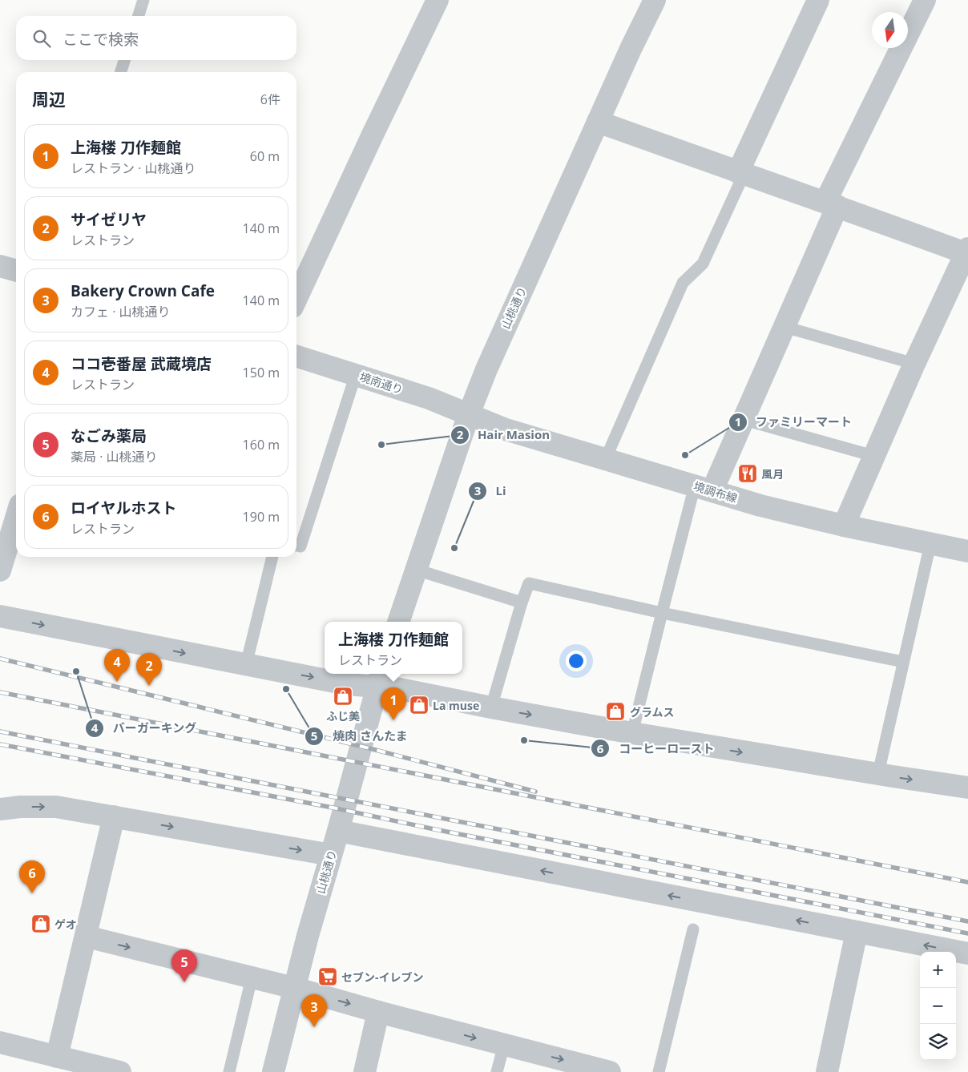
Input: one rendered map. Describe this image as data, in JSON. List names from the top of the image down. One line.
{"streets":{"street":["山桃通り","境南通り","境調布線"]},"crossings":[["山桃通り","境南通り"],["山桃通り","境調布線"],["境南通り","境調布線"]],"places":{"other":["Hair Masion","ファミリーマート","Li","バーガーキング","焼肉 さんたま","コーヒーロースト"],"restaurant":["風月"],"shop":["ふじ美","La muse","グラムス","ゲオ"],"supermarket":["セブン-イレブン"]},"north":"bottom","page":{"search":"ここで検索","heading":["周辺","6件"],"list":[{"mark":"1","name":"上海楼 刀作麺館","note":"レストラン · 山桃通り","value":"60 m"},{"mark":"2","name":"サイゼリヤ","note":"レストラン","value":"140 m"},{"mark":"3","name":"Bakery Crown Cafe","note":"カフェ · 山桃通り","value":"140 m"},{"mark":"4","name":"ココ壱番屋 武蔵境店","note":"レストラン","value":"150 m"},{"mark":"5","name":"なごみ薬局","note":"薬局 · 山桃通り","value":"160 m"},{"mark":"6","name":"ロイヤルホスト","note":"レストラン","value":"190 m"}],"popup":["上海楼 刀作麺館","レストラン"],"pins":["4","2","1","6","5","3"],"map_buttons":["+","−"]}}
